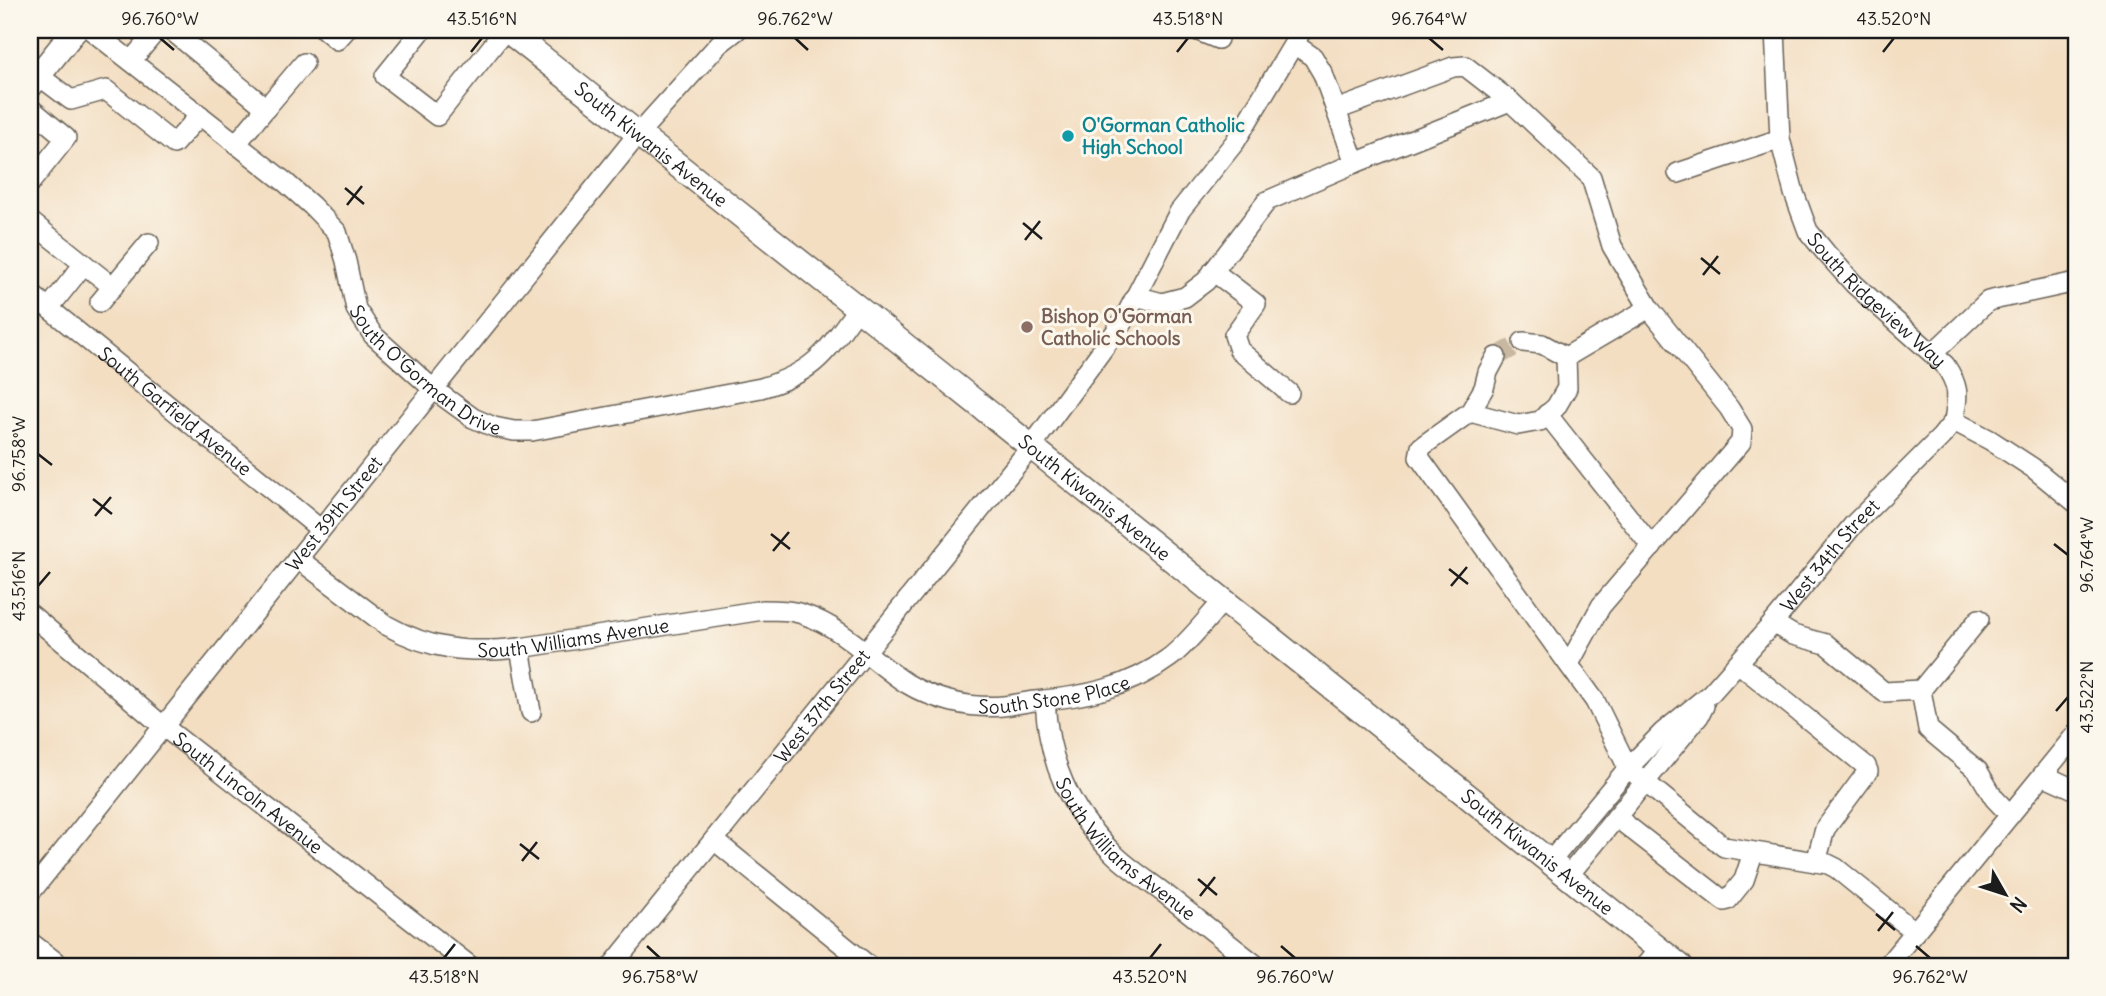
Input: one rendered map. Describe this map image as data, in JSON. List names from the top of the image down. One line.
{"streets":{"main road":["South Kiwanis Avenue"],"street":["South Ridgeview Way","South O'Gorman Drive","South Garfield Avenue","West 39th Street","West 34th Street","South Williams Avenue","South Stone Place","West 37th Street","South Lincoln Avenue"]},"crossings":[["South Kiwanis Avenue","South O'Gorman Drive"],["South Kiwanis Avenue","West 39th Street"],["South Kiwanis Avenue","West 34th Street"],["South Kiwanis Avenue","South Stone Place"],["South Kiwanis Avenue","West 37th Street"],["South Ridgeview Way","West 34th Street"],["South O'Gorman Drive","West 39th Street"],["South Garfield Avenue","West 39th Street"],["West 39th Street","South Williams Avenue"],["West 39th Street","South Lincoln Avenue"],["South Williams Avenue","South Stone Place"],["South Williams Avenue","West 37th Street"],["South Stone Place","West 37th Street"]],"places":["O'Gorman Catholic High School","Bishop O'Gorman Catholic Schools"],"north":"bottom right","coordinates":["96.760°W","43.516°N","96.762°W","43.518°N","96.764°W","43.520°N","96.758°W","43.522°N"]}
